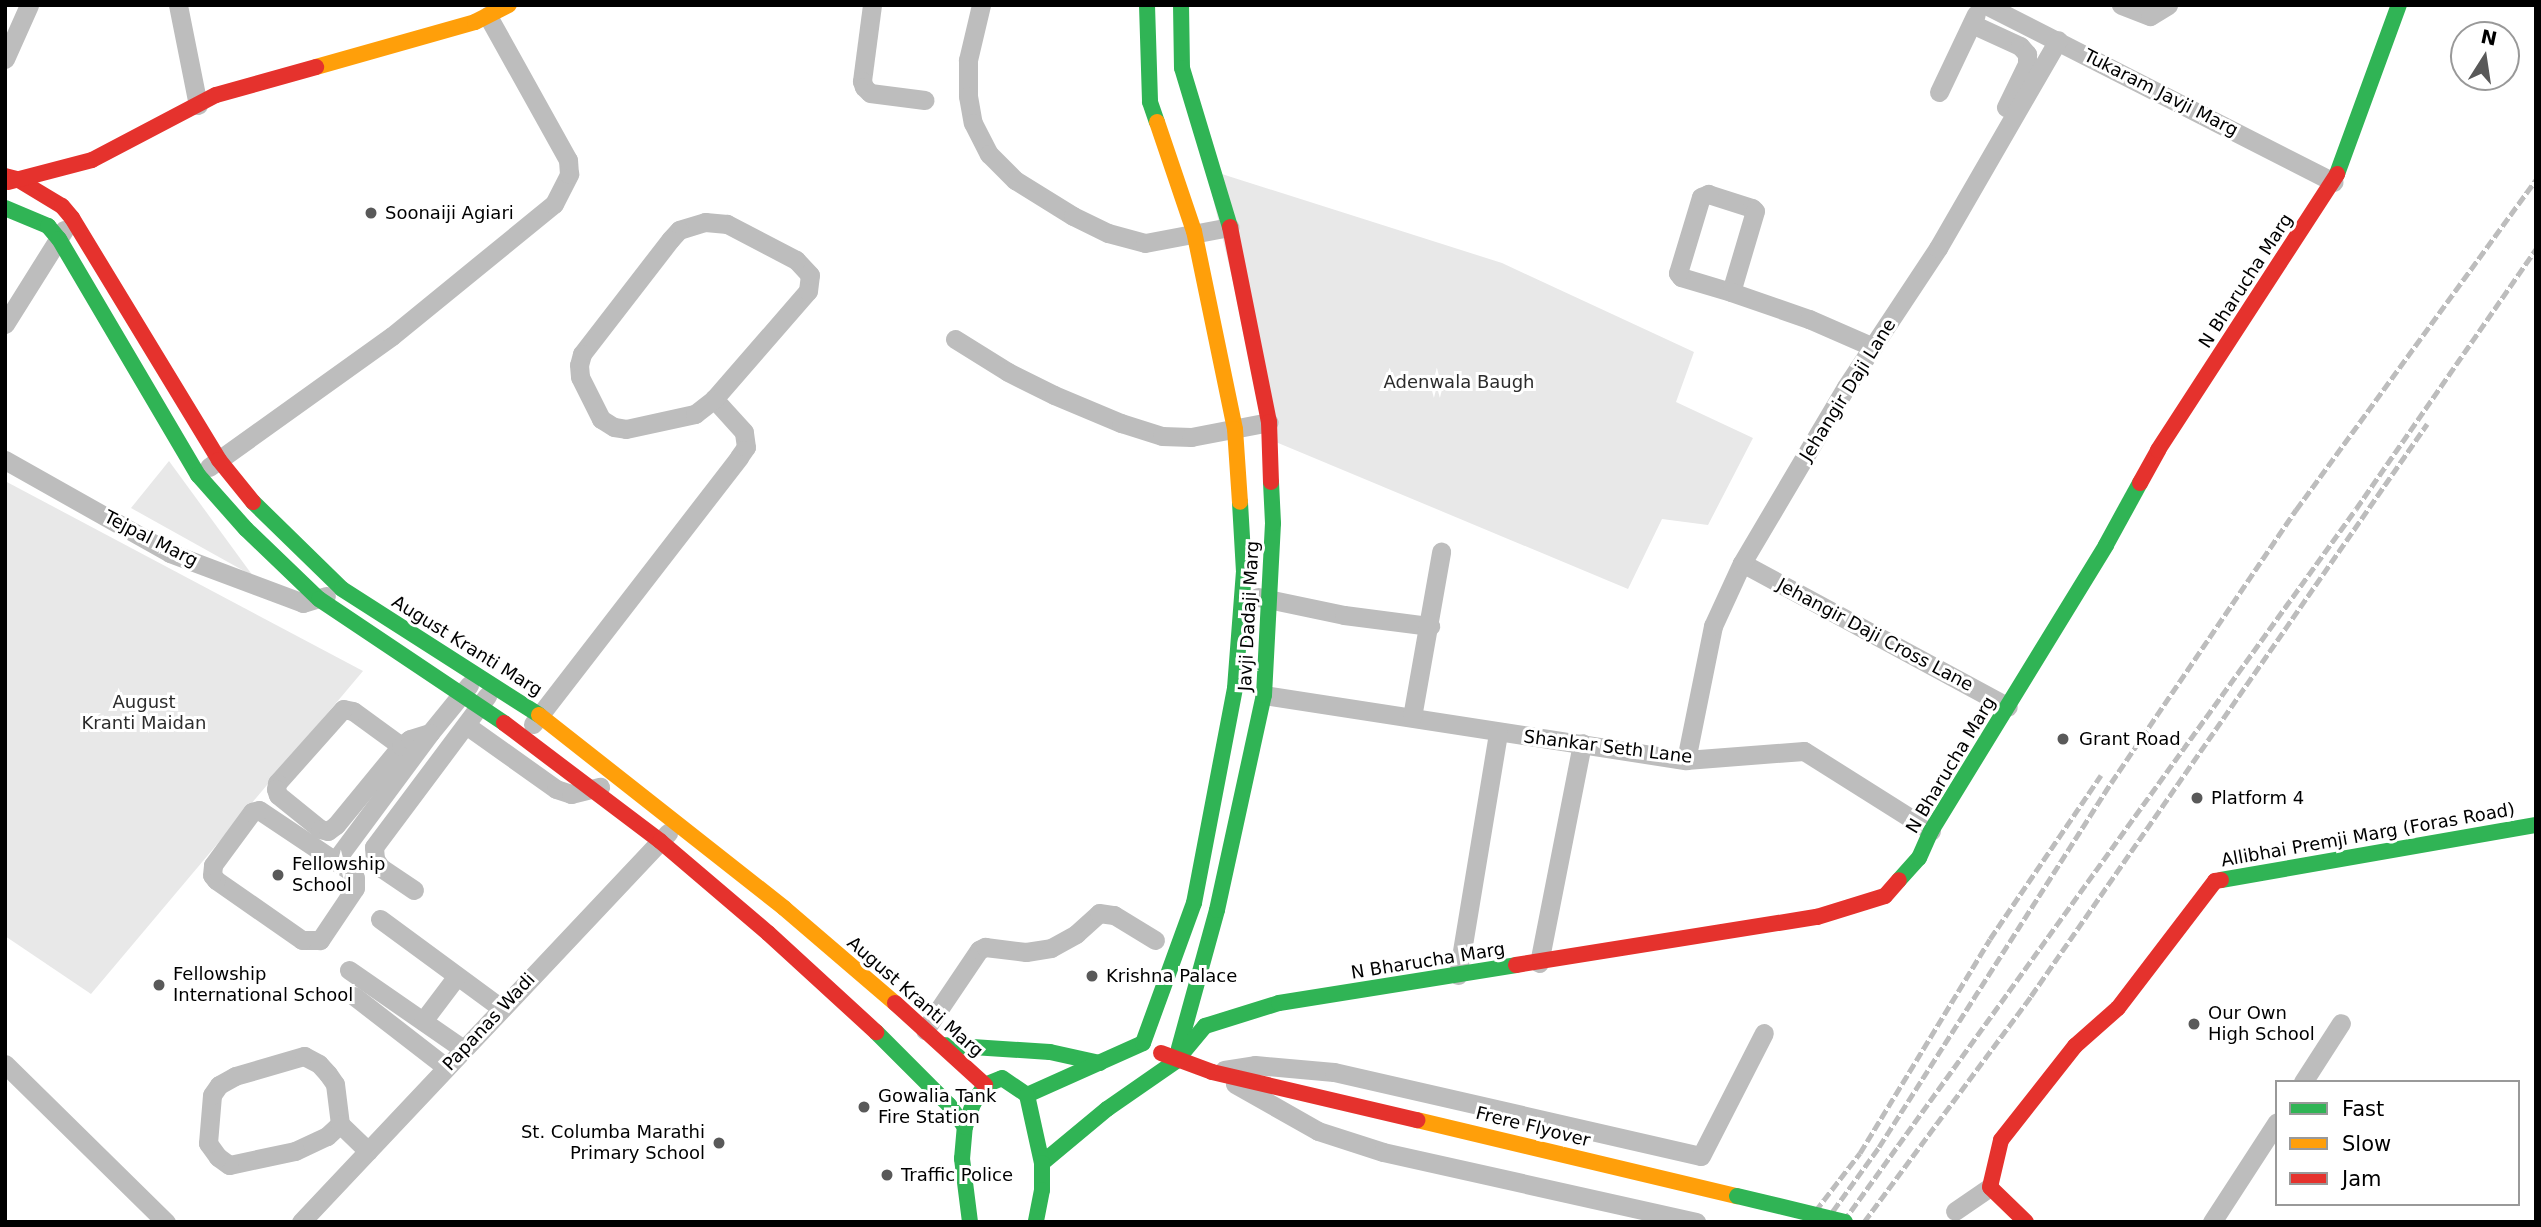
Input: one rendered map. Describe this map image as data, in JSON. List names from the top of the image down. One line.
{"streets":{"main road":["N Bharucha Marg","Javji Dadaji Marg","August Kranti Marg","Allibhai Premji Marg (Foras Road)","Frere Flyover"],"street":["Tukaram Javji Marg","Jehangir Daji Lane","Tejpal Marg","Jehangir Daji Cross Lane","Shankar Seth Lane","Papanas Wadi"]},"crossings":[["Tukaram Javji Marg","N Bharucha Marg"],["Tukaram Javji Marg","Jehangir Daji Lane"],["N Bharucha Marg","Javji Dadaji Marg"],["N Bharucha Marg","Jehangir Daji Cross Lane"],["N Bharucha Marg","Shankar Seth Lane"],["N Bharucha Marg","Frere Flyover"],["Jehangir Daji Lane","Jehangir Daji Cross Lane"],["Jehangir Daji Lane","Shankar Seth Lane"],["Tejpal Marg","August Kranti Marg"],["Javji Dadaji Marg","Shankar Seth Lane"],["Javji Dadaji Marg","Frere Flyover"],["August Kranti Marg","Papanas Wadi"]],"parks":["Adenwala Baugh","August Kranti Maidan"],"places":["Soonaiji Agiari","Grant Road","Platform 4","Fellowship School","Krishna Palace","Fellowship International School","Our Own High School","Gowalia Tank Fire Station","St. Columba Marathi Primary School","Traffic Police"],"legend":["Fast","Slow","Jam"],"north":"top"}
